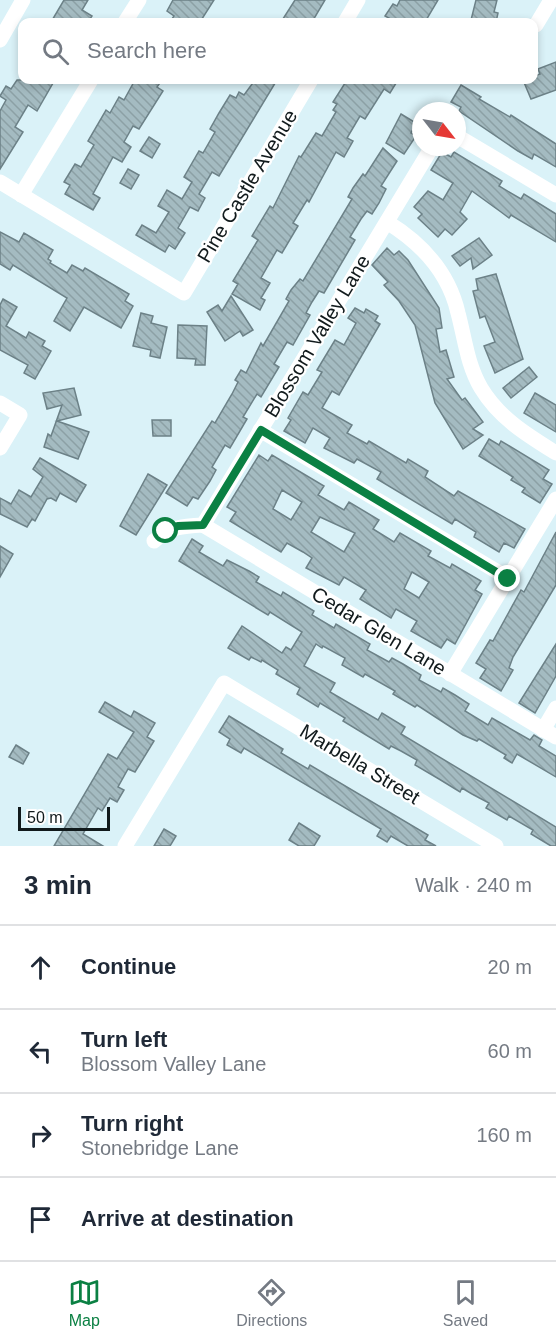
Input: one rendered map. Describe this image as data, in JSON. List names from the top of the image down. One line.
{"streets":{"street":["Pine Castle Avenue","Blossom Valley Lane","Cedar Glen Lane","Marbella Street"]},"crossings":[["Blossom Valley Lane","Cedar Glen Lane"]],"scale_bar":"50 m","north":"bottom right","page":{"search":"Search here","scale":"50 m","heading":["3 min","Walk · 240 m"],"list":[["Continue","20 m"],["Turn left","Blossom Valley Lane","60 m"],["Turn right","Stonebridge Lane","160 m"],"Arrive at destination"],"nav":["Map","Directions","Saved"]}}
